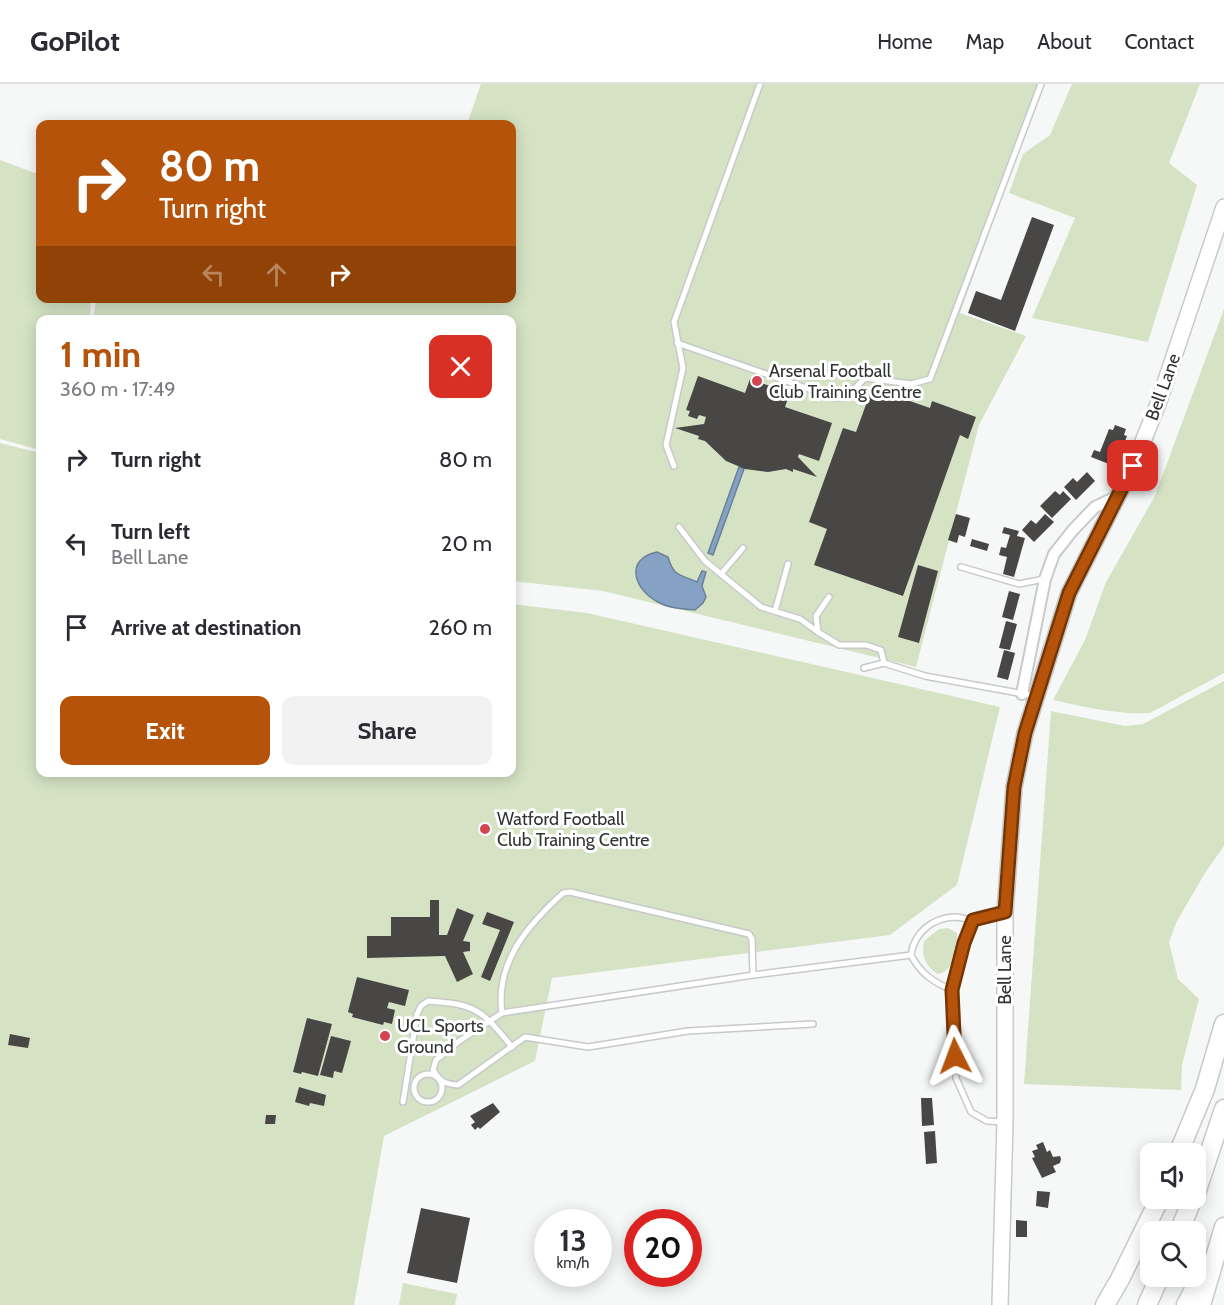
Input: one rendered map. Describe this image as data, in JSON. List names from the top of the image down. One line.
{"streets":{"main road":["Bell Lane"]},"places":["Arsenal Football Club Training Centre","Watford Football Club Training Centre","UCL Sports Ground"],"page":{"header":"GoPilot","nav":["Home","Map","About","Contact"],"turn":["80 m","Turn right"],"heading":["1 min","360 m · 17:49"],"list":[{"name":"Turn right","value":"80 m"},{"name":"Turn left","note":"Bell Lane","value":"20 m"},{"name":"Arrive at destination","value":"260 m"}],"buttons":["Exit","Share"],"speed":"13 km/h","limit":"20"}}
